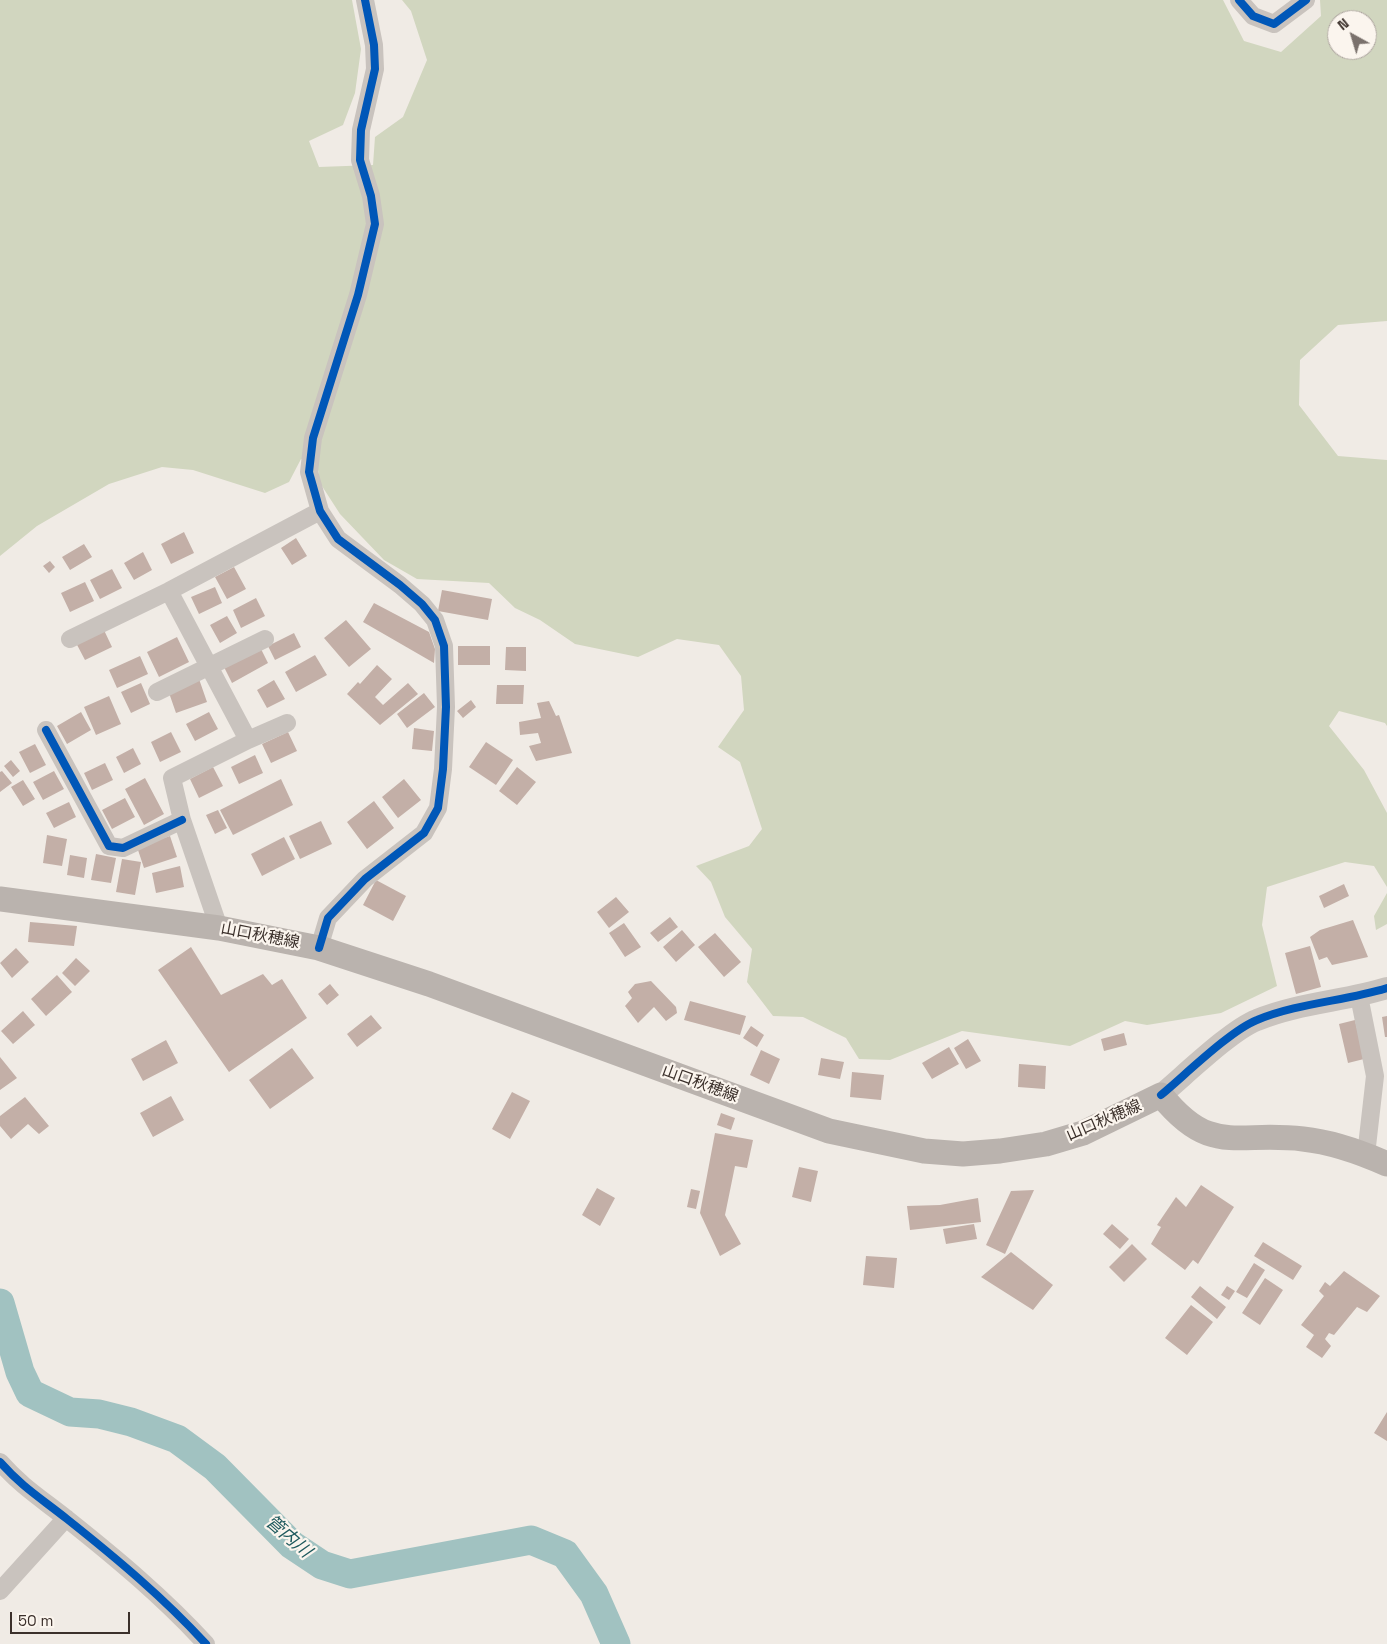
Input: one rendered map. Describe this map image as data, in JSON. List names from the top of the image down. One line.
{"streets":{"main road":["山口秋穂線"]},"water":["管内川"],"scale_bar":"50 m","north":"top left"}
